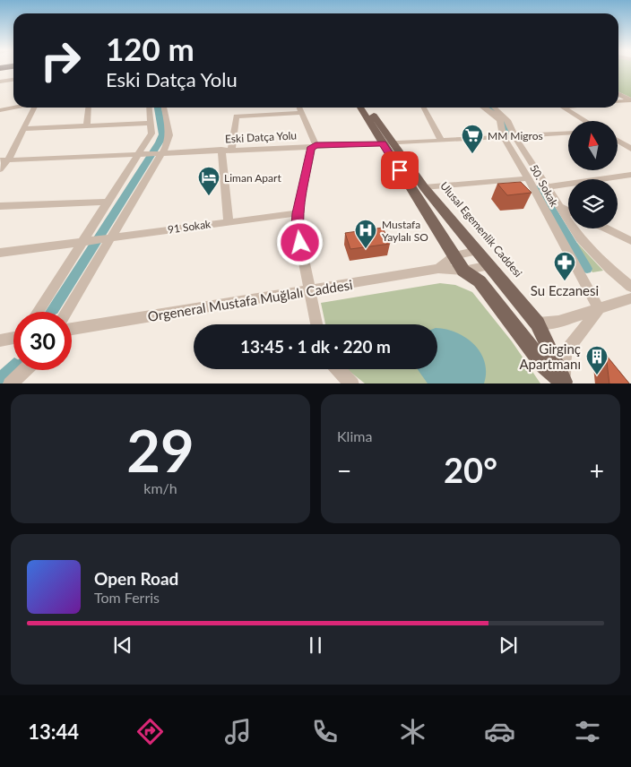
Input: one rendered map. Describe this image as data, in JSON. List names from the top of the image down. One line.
{"streets":{"main road":["Ulusal Egemenlik Caddesi"],"street":["Eski Datça Yolu","50. Sokak","91 Sokak","Orgeneral Mustafa Muğlalı Caddesi"]},"crossings":[["Eski Datça Yolu","50. Sokak"],["Eski Datça Yolu","Ulusal Egemenlik Caddesi"]],"places":{"supermarket":["MM Migros"],"hotel":["Liman Apart"],"hospital":["Mustafa Yaylalı SO"],"pharmacy":["Su Eczanesi"],"building":["Girginç Apartmanı"]},"north":"top","page":{"turn":["120 m","Eski Datça Yolu"],"limit":"30","trip":"13:45 · 1 dk · 220 m","tile":[["29","km/h"],"Klima"],"heat":["−","20°","+"],"song":["Open Road","Tom Ferris"],"tabs":"13:44"}}
